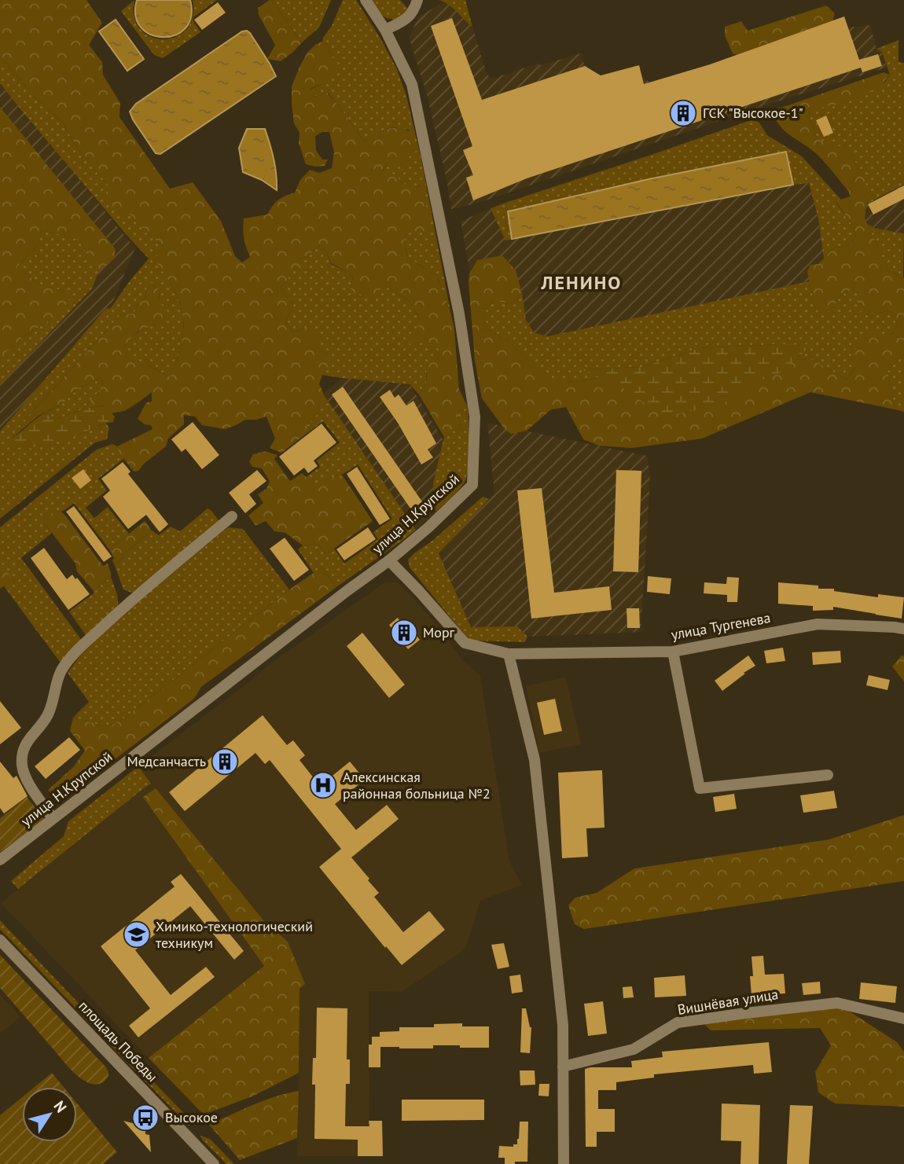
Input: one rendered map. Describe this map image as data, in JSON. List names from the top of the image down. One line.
{"streets":{"street":["улица Н.Крупской","улица Тургенева","Вишнёвая улица","площадь Победы"]},"crossings":[["улица Н.Крупской","улица Тургенева"]],"districts":["ЛЕНИНО"],"places":{"building":["ГСК \"Высокое-1\"","Морг","Медсанчасть"],"hospital":["Алексинская районная больница №2"],"school or university":["Химико-технологический техникум"],"bus stop":["Высокое"]},"north":"top right"}
